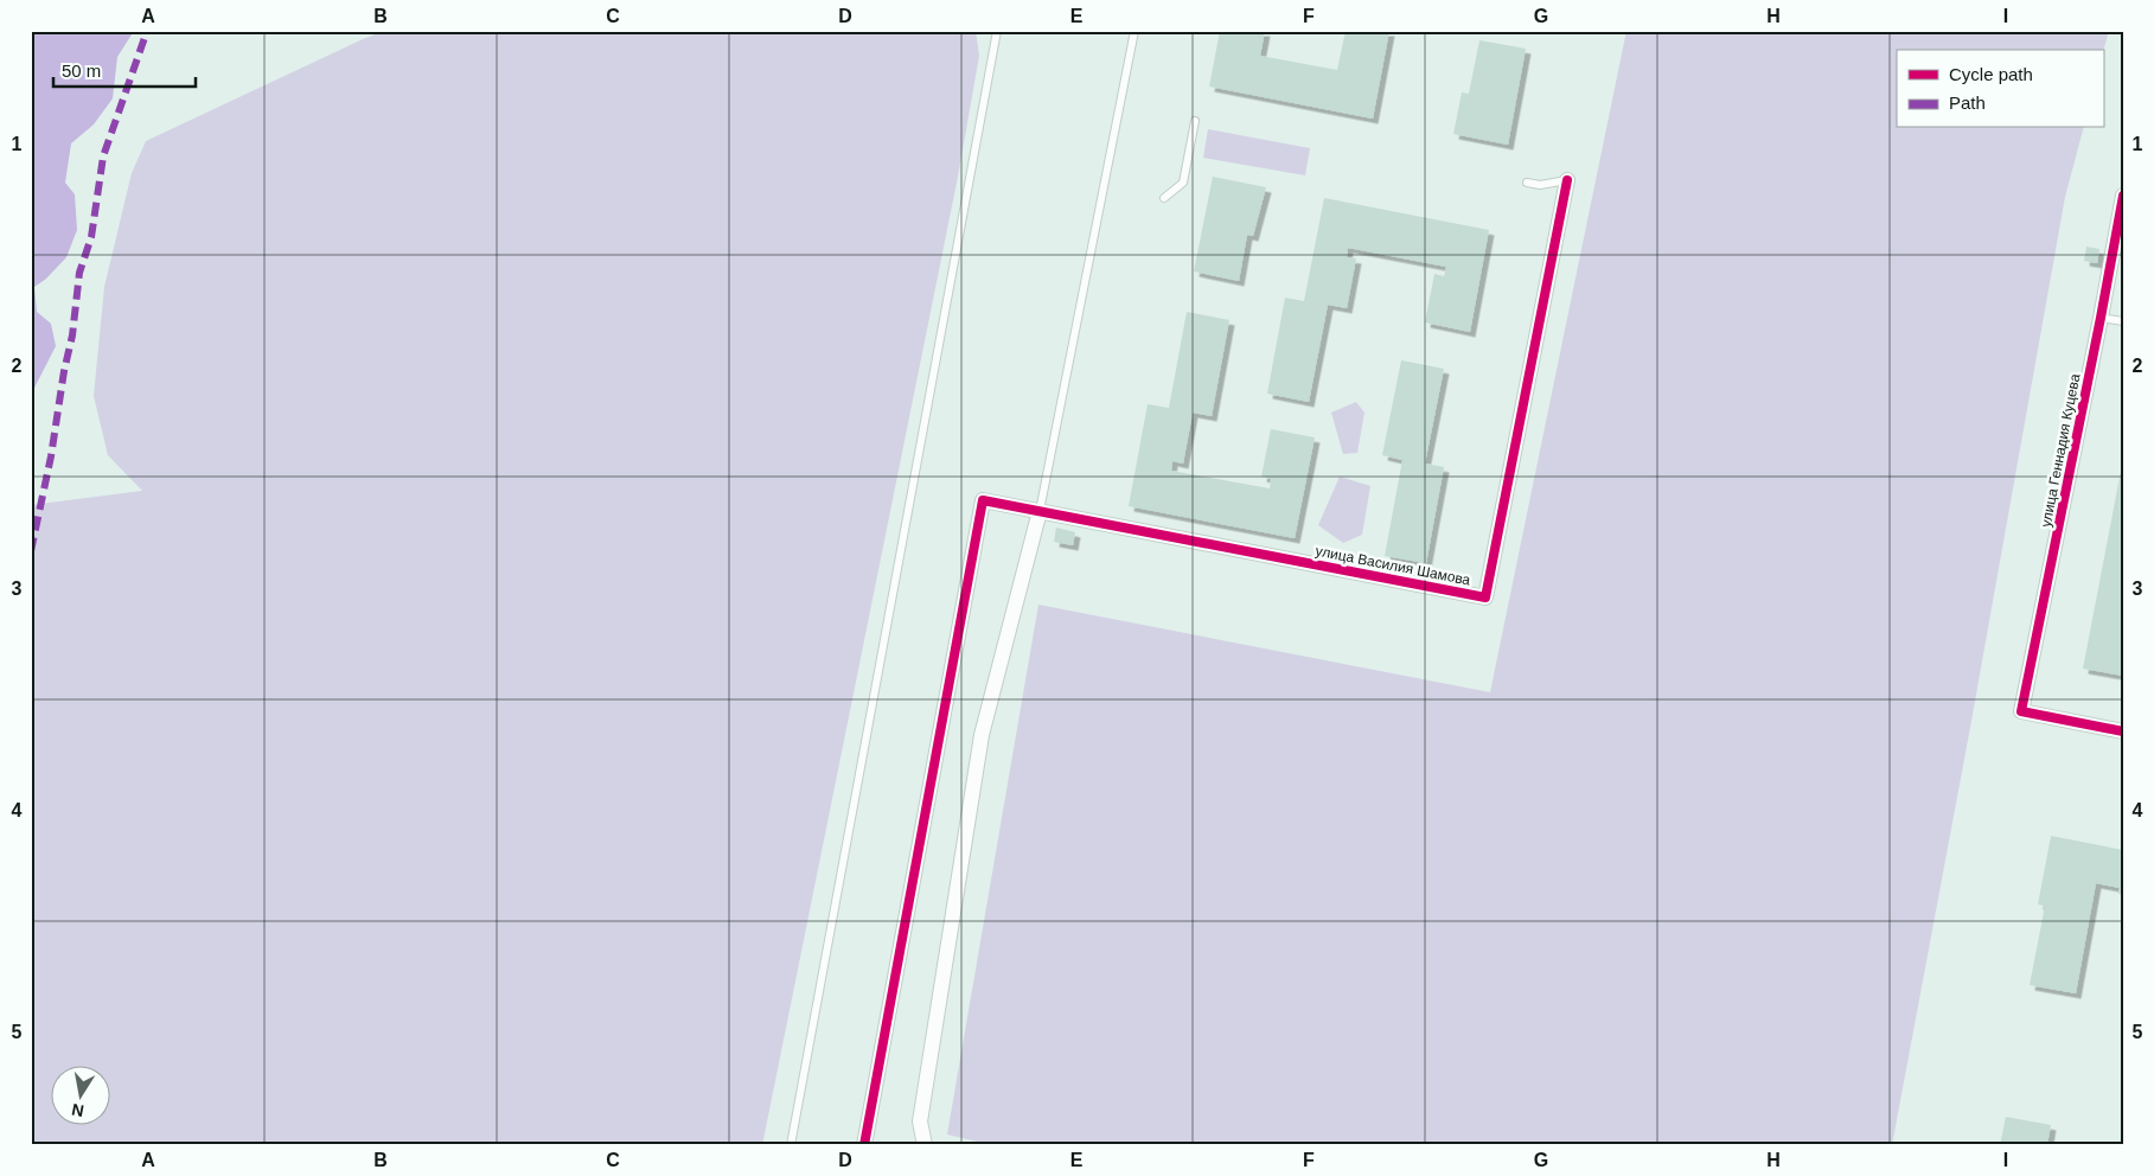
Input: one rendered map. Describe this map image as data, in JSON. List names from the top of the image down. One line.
{"streets":{"street":["улица Геннадия Куцева","улица Василия Шамова"]},"legend":["Cycle path","Path"],"scale_bar":"50 m","north":"bottom","grid":{"columns":["A","B","C","D","E","F","G","H","I"],"rows":["1","2","3","4","5"]}}
